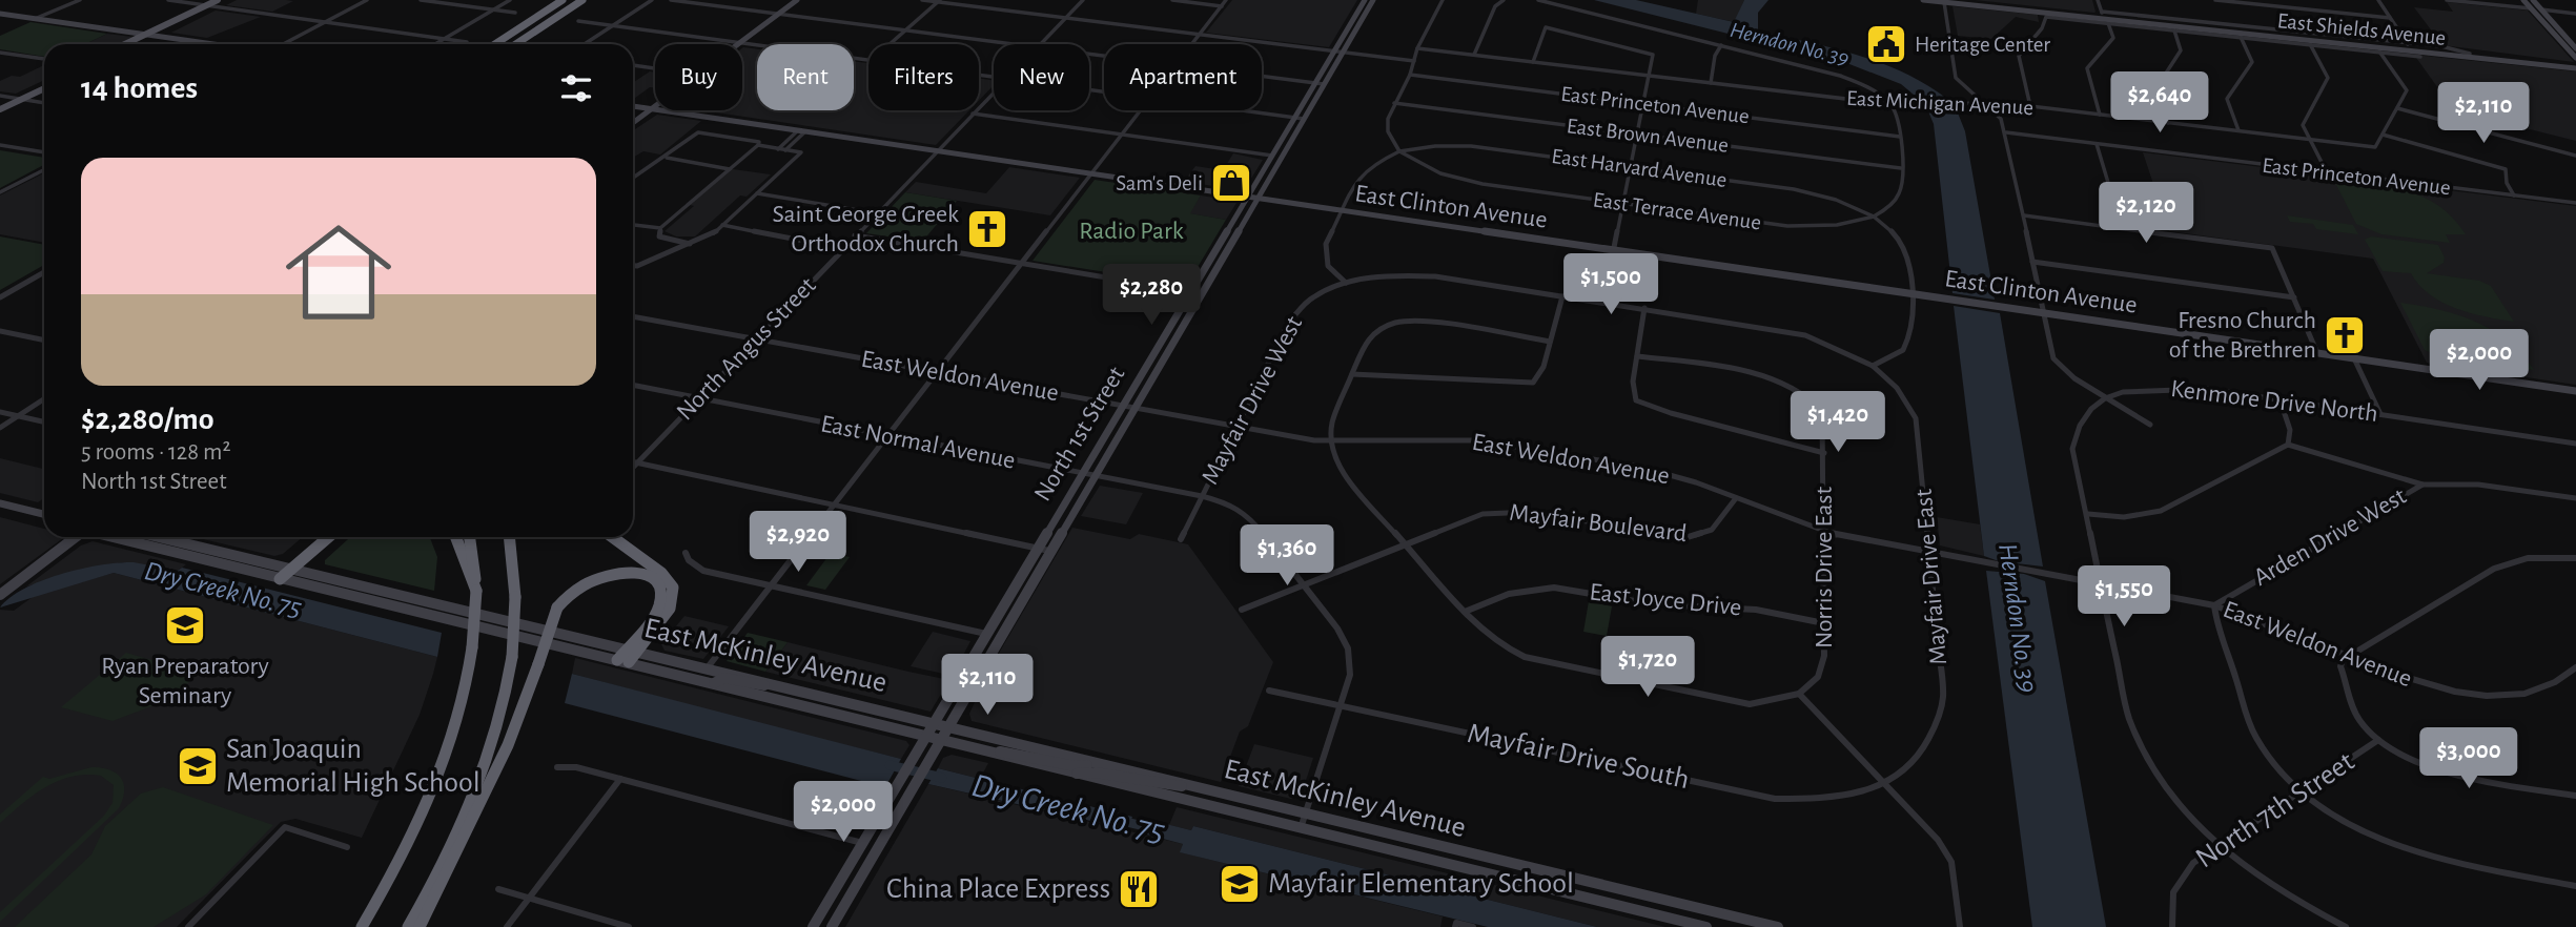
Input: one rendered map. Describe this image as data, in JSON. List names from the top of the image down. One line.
{"streets":{"main road":["East Shields Avenue","East Clinton Avenue","North 1st Street","East McKinley Avenue"],"street":["East Michigan Avenue","East Princeton Avenue","East Brown Avenue","East Harvard Avenue","East Terrace Avenue","North Angus Street","East Weldon Avenue","Mayfair Drive West","Kenmore Drive North","East Normal Avenue","Mayfair Boulevard","Arden Drive West","Norris Drive East","Mayfair Drive East","East Joyce Drive","Mayfair Drive South","North 7th Street"]},"crossings":[["East Harvard Avenue","East Clinton Avenue"],["East Harvard Avenue","East Terrace Avenue"],["East Harvard Avenue","Mayfair Drive East"],["East Clinton Avenue","North Angus Street"],["East Clinton Avenue","North 1st Street"],["North Angus Street","East Weldon Avenue"],["North Angus Street","East Normal Avenue"],["East Weldon Avenue","Mayfair Drive West"],["East Weldon Avenue","North 1st Street"],["East Weldon Avenue","Mayfair Boulevard"],["East Weldon Avenue","Arden Drive West"],["East Weldon Avenue","Norris Drive East"],["East Weldon Avenue","Mayfair Drive East"],["Mayfair Drive West","East Normal Avenue"],["Mayfair Drive West","Mayfair Drive East"],["North 1st Street","East Normal Avenue"],["North 1st Street","East McKinley Avenue"],["East Normal Avenue","Mayfair Boulevard"],["East Normal Avenue","East McKinley Avenue"],["East Normal Avenue","Mayfair Drive South"],["Norris Drive East","East Joyce Drive"],["Mayfair Drive East","Mayfair Drive South"]],"water":["Herndon No. 39","Dry Creek No. 75"],"parks":["Radio Park"],"places":{"public building":["Heritage Center"],"shop":["Sam's Deli"],"church":["Saint George Greek Orthodox Church","Fresno Church of the Brethren"],"school or university":["Ryan Preparatory Seminary","San Joaquin Memorial High School","Mayfair Elementary School"],"restaurant":["China Place Express"]},"page":{"chip":["Buy","Rent","Filters","New","Apartment"],"heading":"14 homes","price":["$2,640","$2,110","$2,120","$1,500","$2,280","$2,000","$1,420","$2,920","$1,360","$1,550","$1,720","$2,110","$3,000","$2,000"],"list":[{"name":"$2,280/mo","note":"5 rooms · 128 m² · North 1st Street"}]}}
